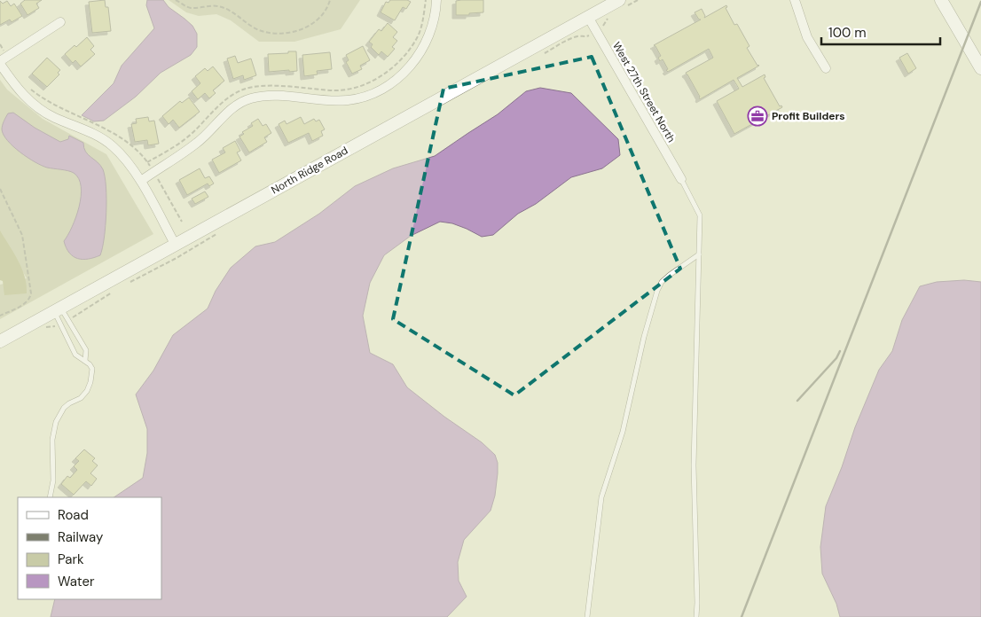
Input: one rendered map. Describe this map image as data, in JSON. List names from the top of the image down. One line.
{"streets":{"main road":["North Ridge Road"],"street":["West 27th Street North"]},"crossings":[["West 27th Street North","North Ridge Road"]],"places":{"office":["Profit Builders"]},"legend":["Road","Railway","Park","Water"],"scale_bar":"100 m"}
